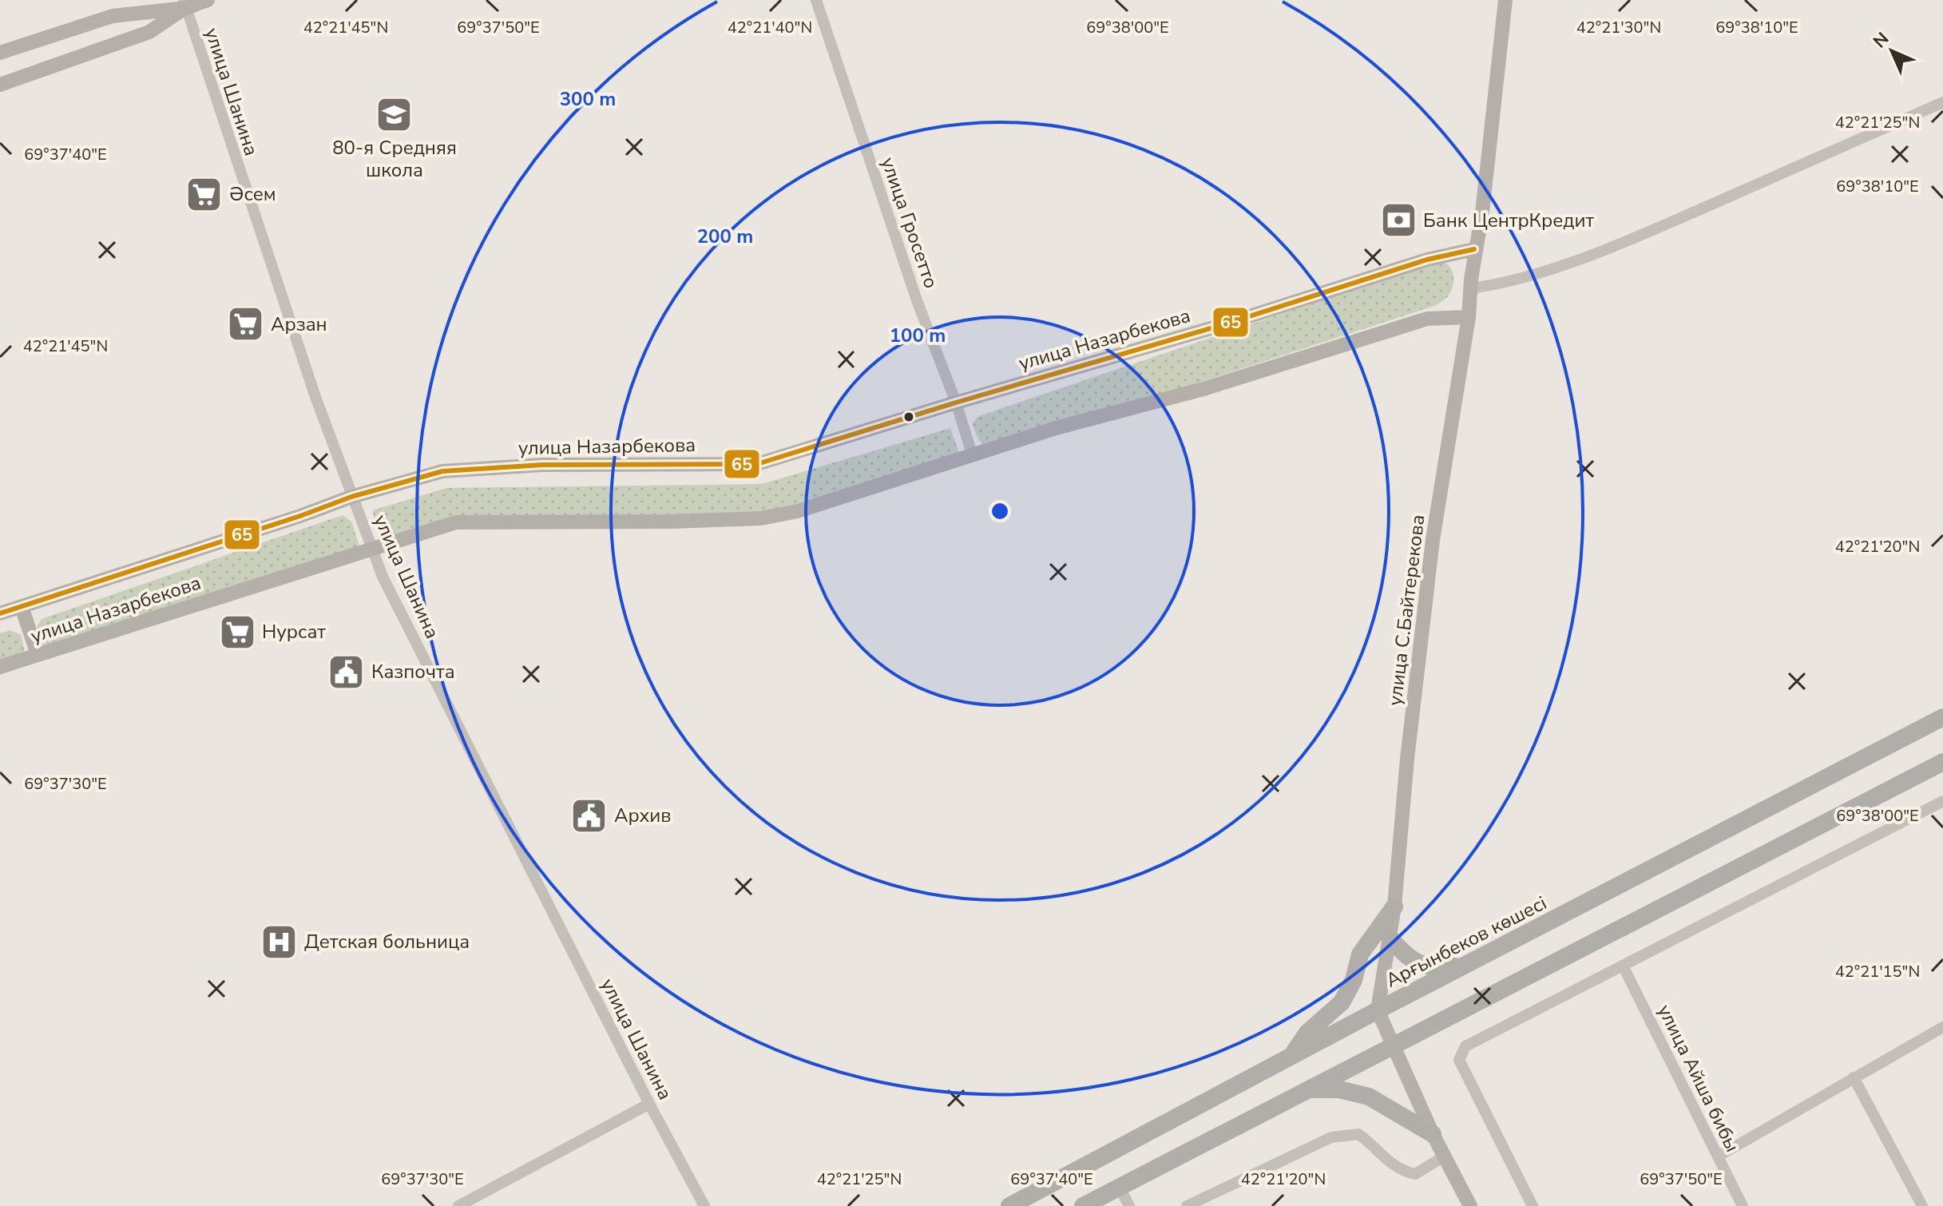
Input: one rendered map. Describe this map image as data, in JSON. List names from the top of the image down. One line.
{"streets":{"main road":["Арғынбеков көшесі"],"street":["улица Шанина","улица Гросетто","улица Назарбекова","улица С.Байтерекова","улица Айша бибы"]},"crossings":[["улица Шанина","улица Назарбекова"],["улица Гросетто","улица Назарбекова"],["улица Назарбекова","улица С.Байтерекова"],["улица С.Байтерекова","Арғынбеков көшесі"]],"places":{"school or university":["80-я Средняя школа"],"supermarket":["Əсем","Арзан","Нурсат"],"bank":["Банк ЦентрКредит"],"public building":["Казпочта","Архив"],"hospital":["Детская больница"]},"lines":["transit line 65"],"north":"top left","coordinates":["69°38'10\"E","42°21'45\"N","69°37'50\"E","42°21'40\"N","69°38'00\"E","42°21'30\"N","42°21'25\"N","69°37'40\"E","42°21'20\"N","69°37'30\"E","42°21'15\"N"],"rings":["300 m","200 m","100 m"]}
